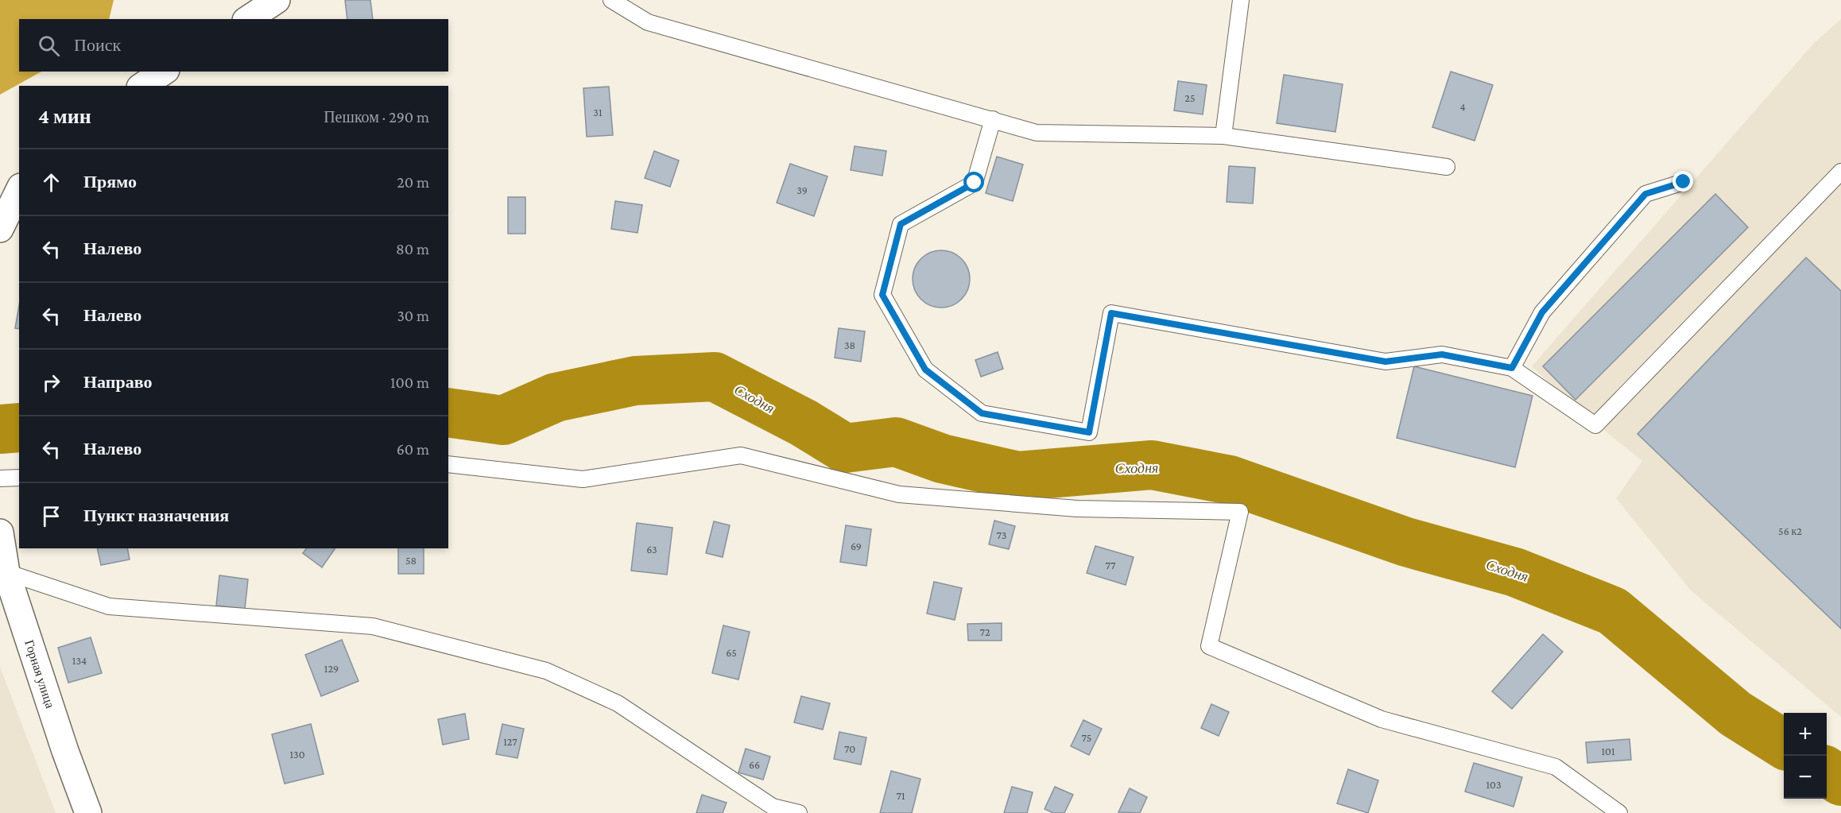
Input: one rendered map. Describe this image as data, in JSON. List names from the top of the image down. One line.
{"streets":{"street":["Горная улица"]},"water":["Сходня"],"house_numbers":["25","4","31","39","38","56 к2","73","69","63","58","77","72","65","134","129","75","127","70","101","130","66","103","71"],"page":{"search":"Поиск","heading":["4 мин","Пешком · 290 m"],"list":[["Прямо","20 m"],["Налево","80 m"],["Налево","30 m"],["Направо","100 m"],["Налево","60 m"],"Пункт назначения"],"map_buttons":["+","−"]}}
